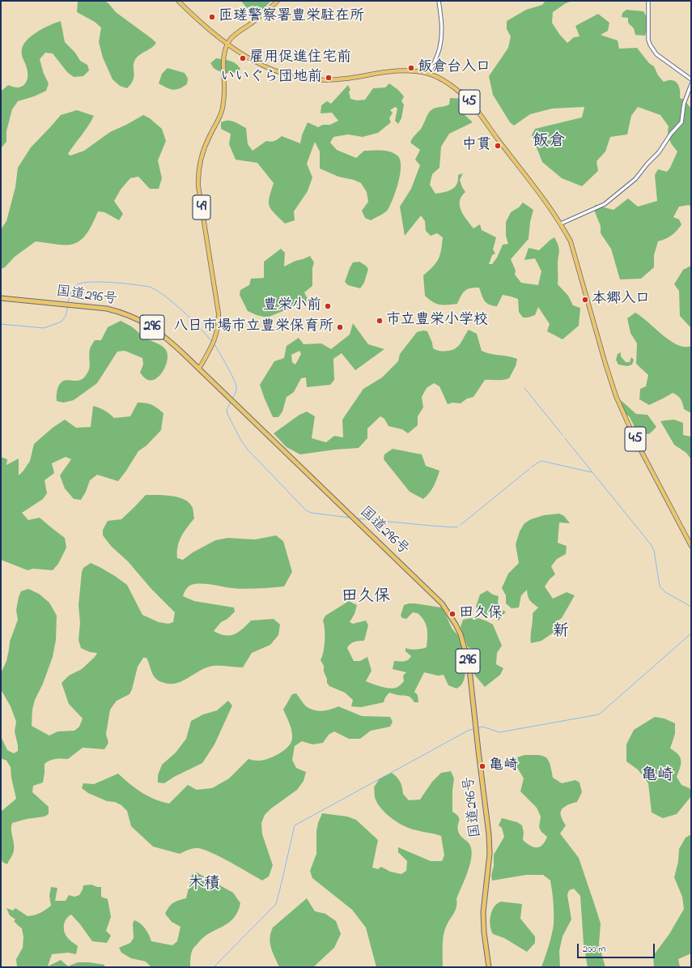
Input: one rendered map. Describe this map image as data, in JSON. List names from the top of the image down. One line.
{"streets":{"highway":["国道296号","296"],"main road":["45","49"]},"crossings":[["45","49"],["49","国道296号"]],"districts":["飯倉","田久保","新","亀崎","木積"],"places":["匝瑳警察署豊栄駐在所","雇用促進住宅前","飯倉台入口","いいぐら団地前","中貫","本郷入口","豊栄小前","市立豊栄小学校","八日市場市立豊栄保育所","田久保","亀崎"],"scale_bar":"200 m"}
